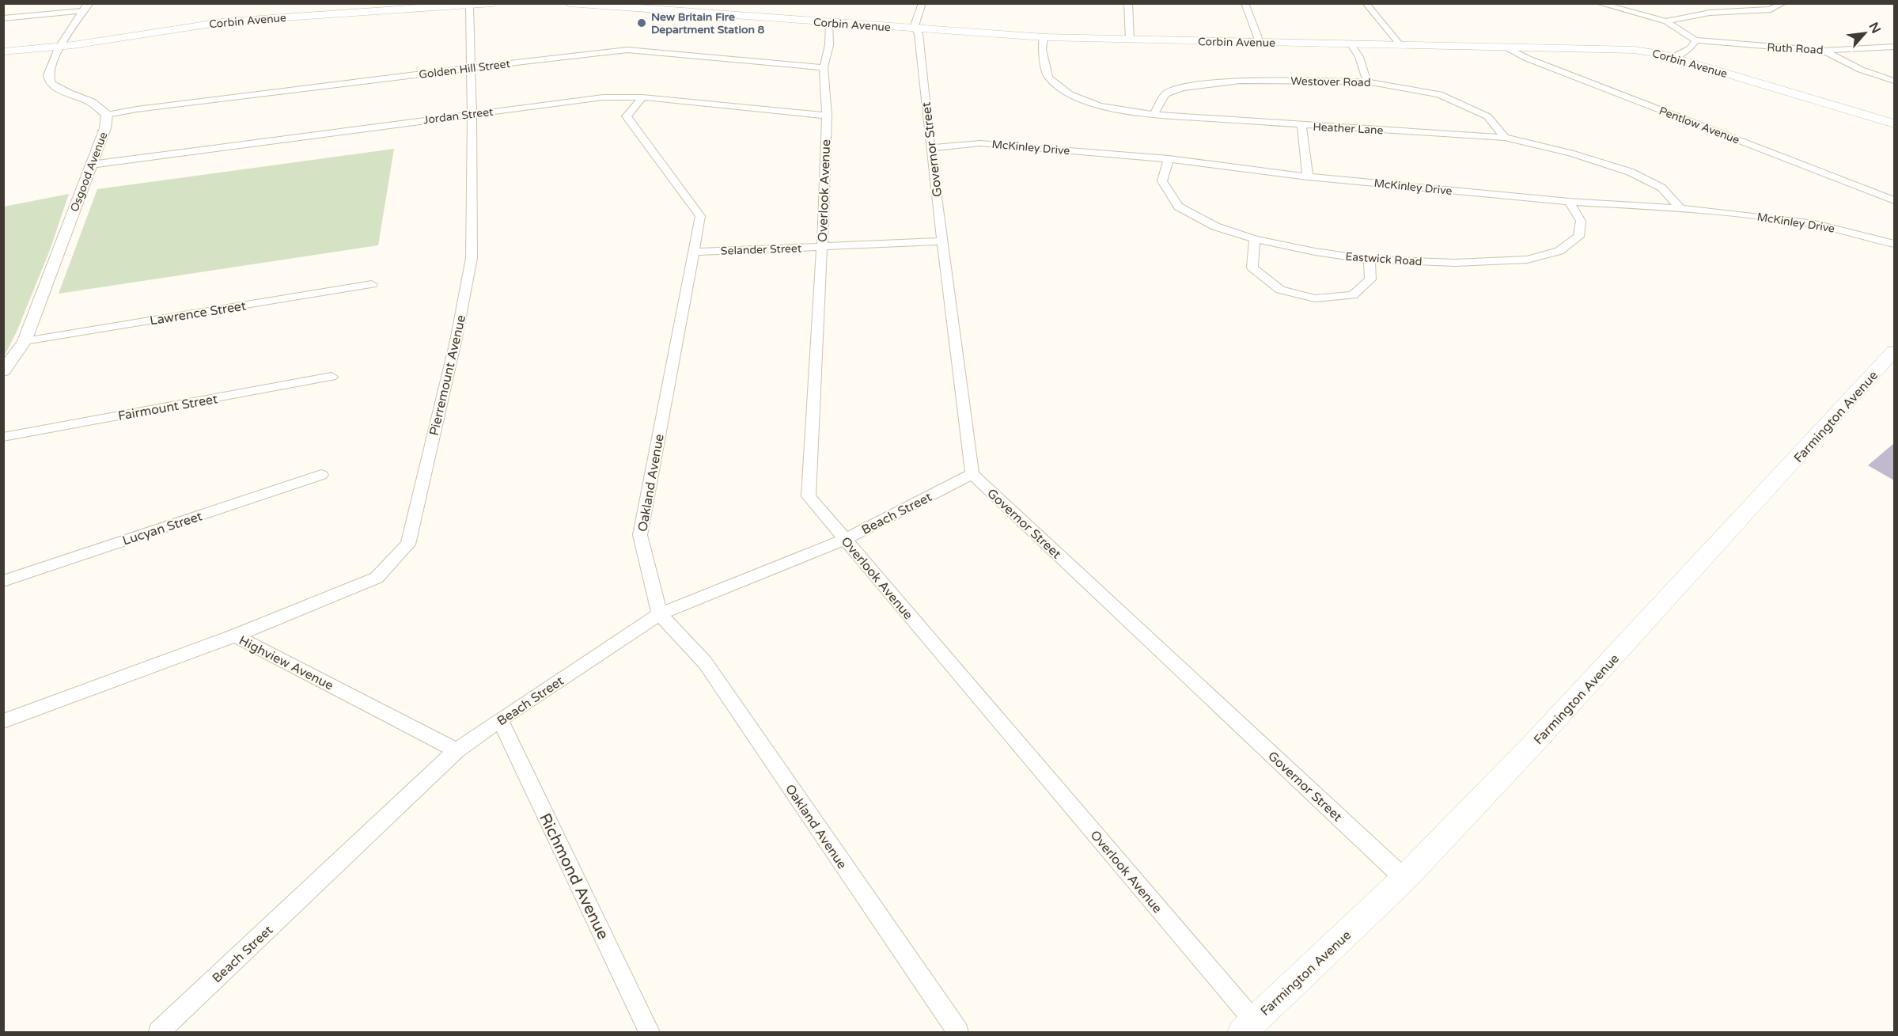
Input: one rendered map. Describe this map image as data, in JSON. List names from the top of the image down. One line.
{"streets":{"main road":["Corbin Avenue","Farmington Avenue"],"street":["Ruth Road","Golden Hill Street","Westover Road","Jordan Street","Pentlow Avenue","Heather Lane","McKinley Drive","Governor Street","Osgood Avenue","Overlook Avenue","Selander Street","Eastwick Road","Lawrence Street","Pierremount Avenue","Fairmount Street","Oakland Avenue","Beach Street","Lucyan Street","Highview Avenue","Richmond Avenue"]},"crossings":[["Corbin Avenue","Pentlow Avenue"],["Corbin Avenue","Heather Lane"],["Corbin Avenue","Governor Street"],["Corbin Avenue","Osgood Avenue"],["Corbin Avenue","Overlook Avenue"],["Corbin Avenue","Pierremount Avenue"],["Golden Hill Street","Osgood Avenue"],["Golden Hill Street","Overlook Avenue"],["Golden Hill Street","Pierremount Avenue"],["Westover Road","Heather Lane"],["Jordan Street","Osgood Avenue"],["Jordan Street","Overlook Avenue"],["Jordan Street","Pierremount Avenue"],["Jordan Street","Oakland Avenue"],["Heather Lane","McKinley Drive"],["McKinley Drive","Governor Street"],["McKinley Drive","Eastwick Road"],["Governor Street","Selander Street"],["Governor Street","Farmington Avenue"],["Governor Street","Beach Street"],["Osgood Avenue","Lawrence Street"],["Overlook Avenue","Selander Street"],["Overlook Avenue","Farmington Avenue"],["Overlook Avenue","Beach Street"],["Selander Street","Oakland Avenue"],["Pierremount Avenue","Highview Avenue"],["Oakland Avenue","Beach Street"],["Beach Street","Highview Avenue"],["Beach Street","Richmond Avenue"]],"places":["New Britain Fire Department Station 8"],"north":"top right"}
